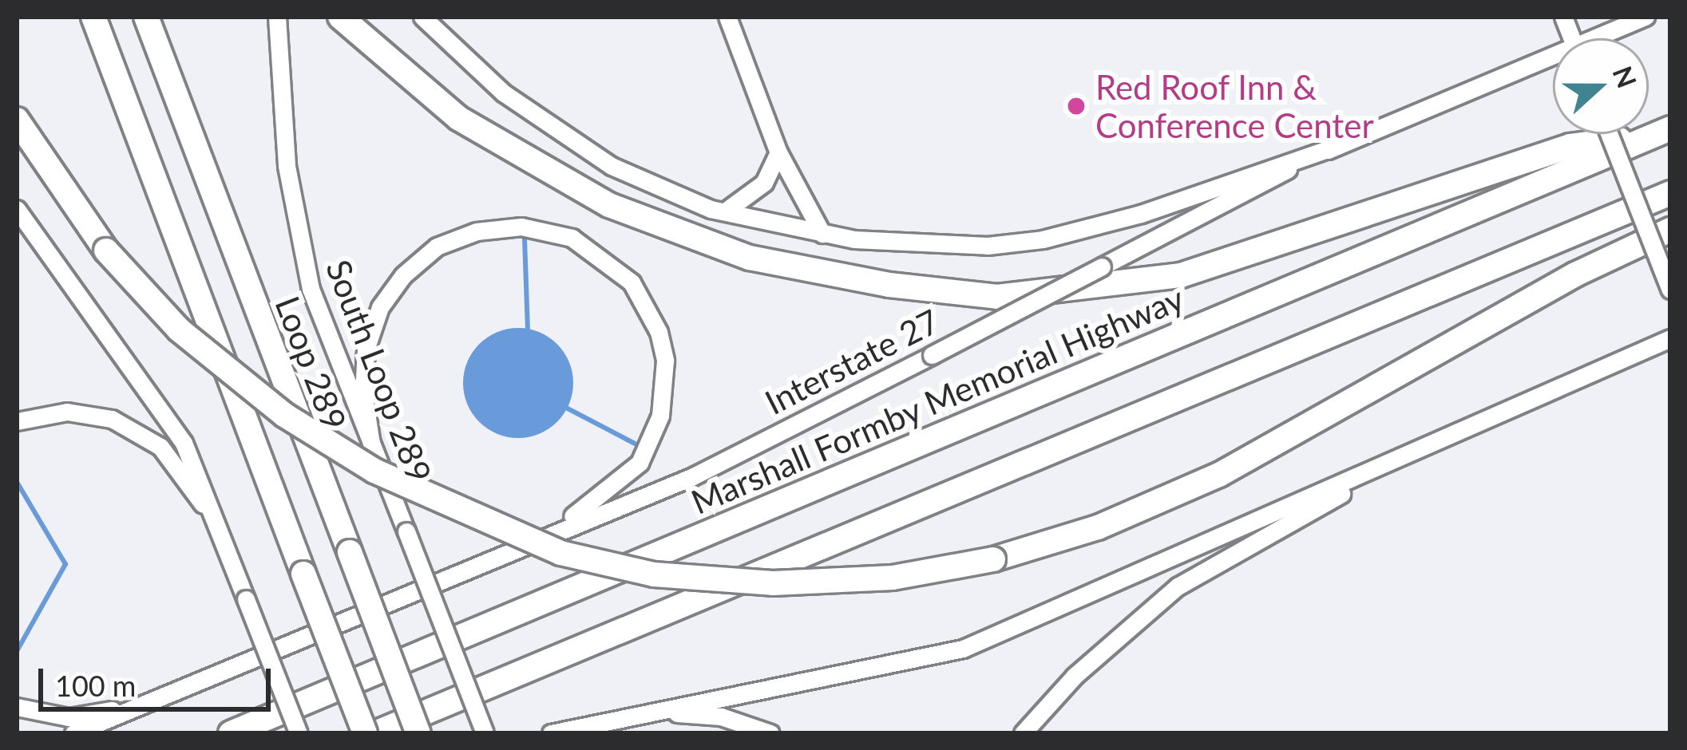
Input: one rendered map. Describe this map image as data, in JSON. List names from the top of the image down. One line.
{"streets":{"highway":["Loop 289","Marshall Formby Memorial Highway"],"main road":["Interstate 27","South Loop 289"]},"places":["Red Roof Inn & Conference Center"],"scale_bar":"100 m","north":"right"}
